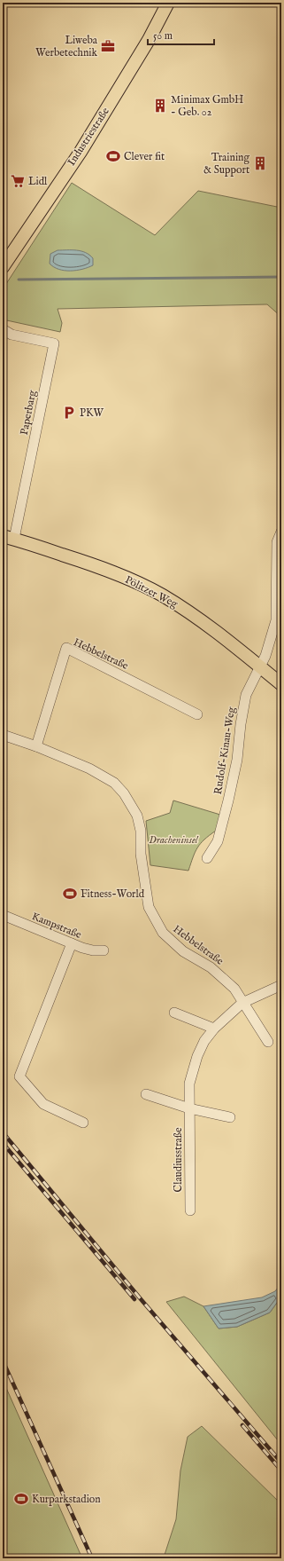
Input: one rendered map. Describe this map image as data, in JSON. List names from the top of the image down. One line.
{"streets":{"main road":["Industriestraße","Pölitzer Weg"],"street":["Paperbarg","Hebbelstraße","Rudolf-Kinau-Weg","Kampstraße","Claudiusstraße"]},"crossings":[["Paperbarg","Pölitzer Weg"],["Pölitzer Weg","Rudolf-Kinau-Weg"],["Hebbelstraße","Claudiusstraße"]],"parks":["Dracheninsel"],"places":{"office":["Liweba Werbetechnik"],"building":["Minimax GmbH - Geb. 02","Training & Support"],"sports":["Clever fit","Fitness-World","Kurparkstadion"],"supermarket":["Lidl"],"parking":["PKW"]},"scale_bar":"50 m"}
